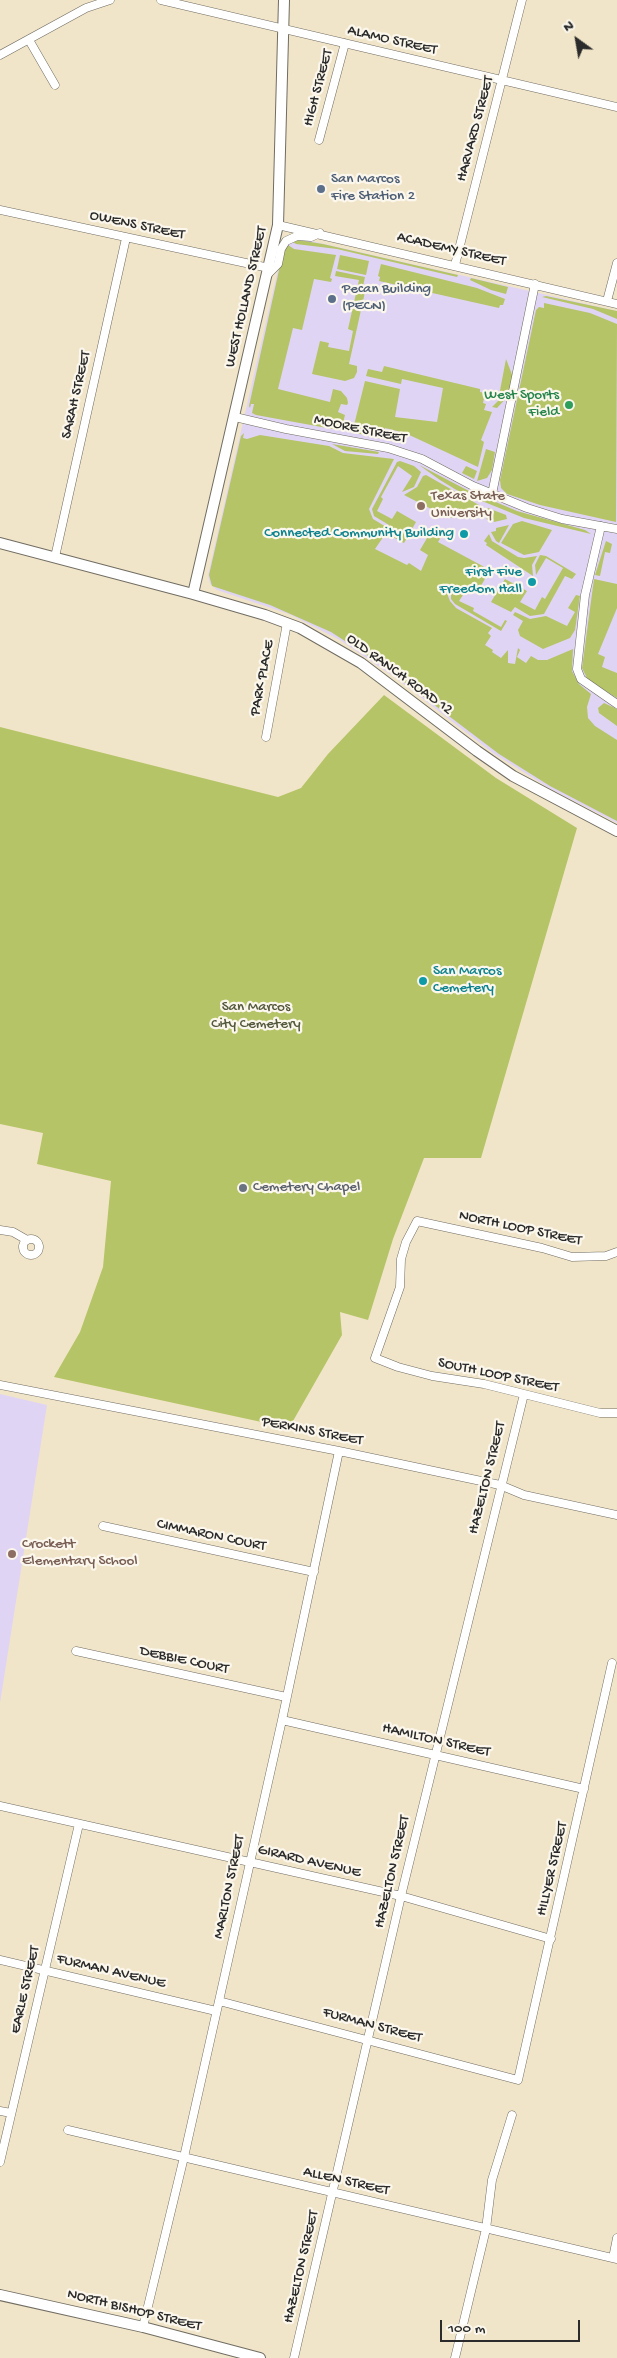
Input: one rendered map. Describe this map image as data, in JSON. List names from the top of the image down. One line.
{"streets":{"street":["ALAMO STREET","HIGH STREET","HARVARD STREET","OWENS STREET","ACADEMY STREET","WEST HOLLAND STREET","SARAH STREET","MOORE STREET","OLD RANCH ROAD 12","PARK PLACE","NORTH LOOP STREET","SOUTH LOOP STREET","PERKINS STREET","HAZELTON STREET","CIMMARON COURT","DEBBIE COURT","HAMILTON STREET","GIRARD AVENUE","HILLYER STREET","MARLTON STREET","FURMAN AVENUE","EARLE STREET","FURMAN STREET","ALLEN STREET","NORTH BISHOP STREET"]},"crossings":[["ALAMO STREET","HIGH STREET"],["ALAMO STREET","HARVARD STREET"],["ALAMO STREET","WEST HOLLAND STREET"],["HARVARD STREET","ACADEMY STREET"],["OWENS STREET","WEST HOLLAND STREET"],["OWENS STREET","SARAH STREET"],["ACADEMY STREET","WEST HOLLAND STREET"],["WEST HOLLAND STREET","MOORE STREET"],["WEST HOLLAND STREET","OLD RANCH ROAD 12"],["SARAH STREET","OLD RANCH ROAD 12"],["OLD RANCH ROAD 12","PARK PLACE"],["NORTH LOOP STREET","SOUTH LOOP STREET"],["SOUTH LOOP STREET","HAZELTON STREET"],["PERKINS STREET","HAZELTON STREET"],["PERKINS STREET","MARLTON STREET"],["HAZELTON STREET","HAMILTON STREET"],["HAZELTON STREET","GIRARD AVENUE"],["HAZELTON STREET","FURMAN STREET"],["HAZELTON STREET","ALLEN STREET"],["CIMMARON COURT","MARLTON STREET"],["DEBBIE COURT","MARLTON STREET"],["HAMILTON STREET","HILLYER STREET"],["HAMILTON STREET","MARLTON STREET"],["GIRARD AVENUE","HILLYER STREET"],["GIRARD AVENUE","MARLTON STREET"],["GIRARD AVENUE","EARLE STREET"],["HILLYER STREET","FURMAN STREET"],["MARLTON STREET","FURMAN AVENUE"],["MARLTON STREET","FURMAN STREET"],["MARLTON STREET","ALLEN STREET"],["MARLTON STREET","NORTH BISHOP STREET"],["FURMAN AVENUE","EARLE STREET"]],"parks":["San Marcos City Cemetery"],"places":["San Marcos Fire Station 2","Pecan Building (PECN)","West Sports Field","Texas State University","Connected Community Building","First Five Freedom Hall","San Marcos Cemetery","Cemetery Chapel","Crockett Elementary School"],"scale_bar":"100 m","north":"top left"}
